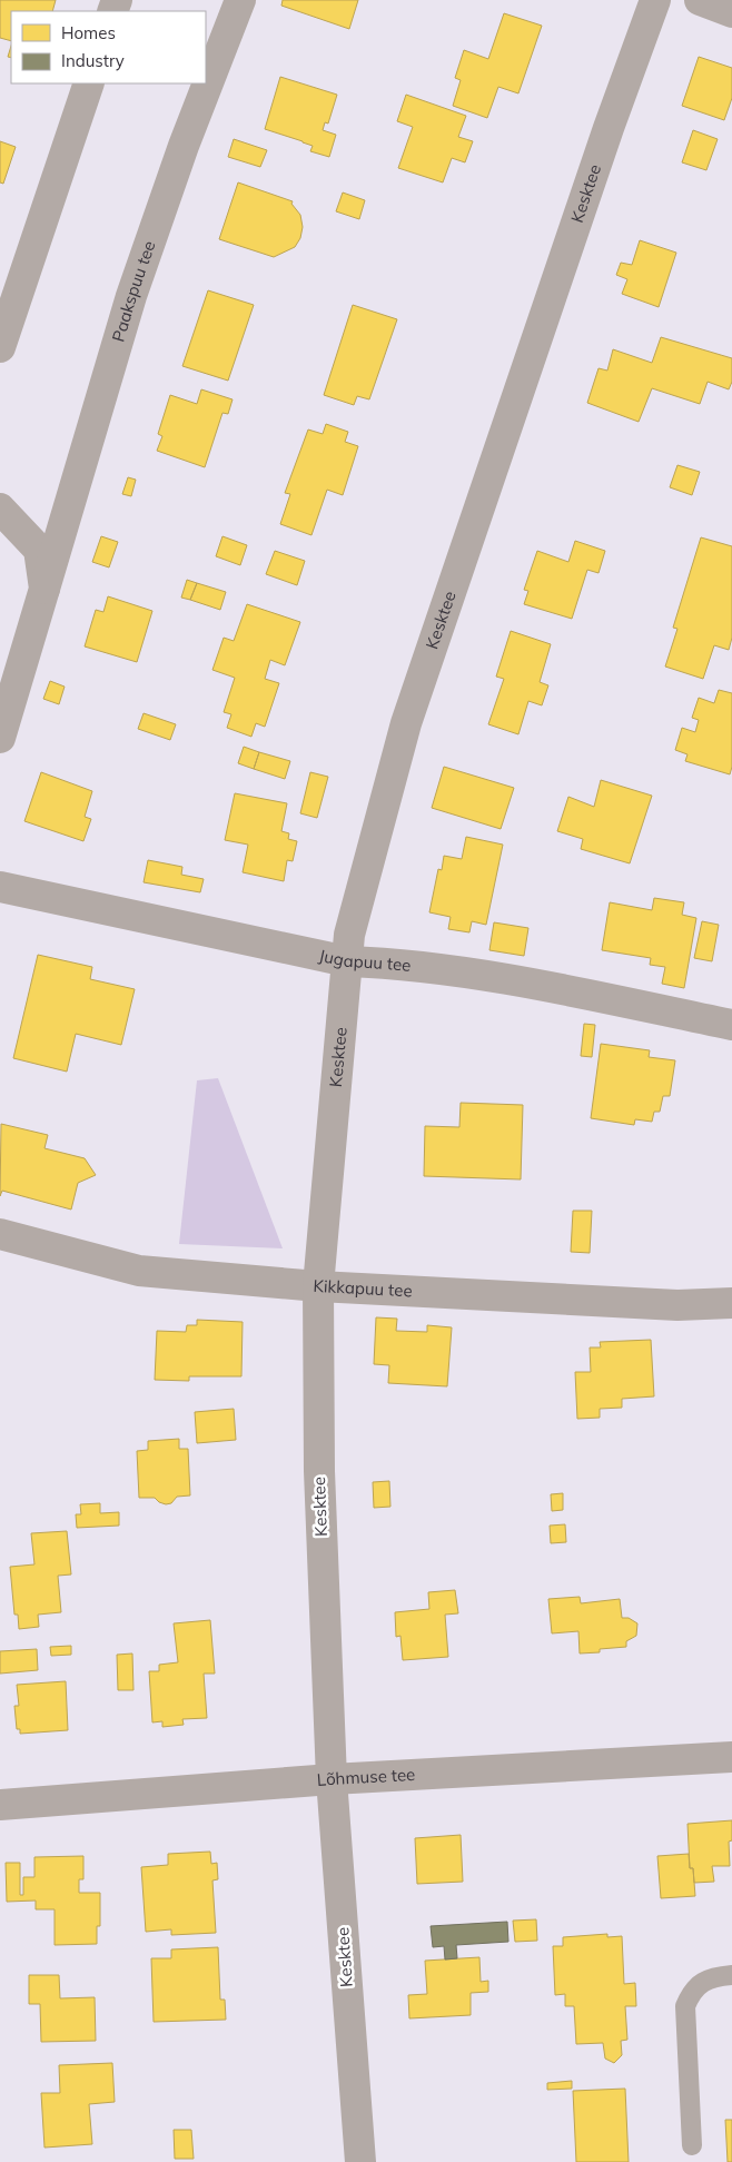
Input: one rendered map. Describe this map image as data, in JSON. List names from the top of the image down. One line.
{"streets":{"street":["Kesktee","Paakspuu tee","Jugapuu tee","Kikkapuu tee","Lõhmuse tee"]},"crossings":[["Kesktee","Jugapuu tee"],["Kesktee","Kikkapuu tee"],["Kesktee","Lõhmuse tee"]],"legend":["Homes","Industry"]}
